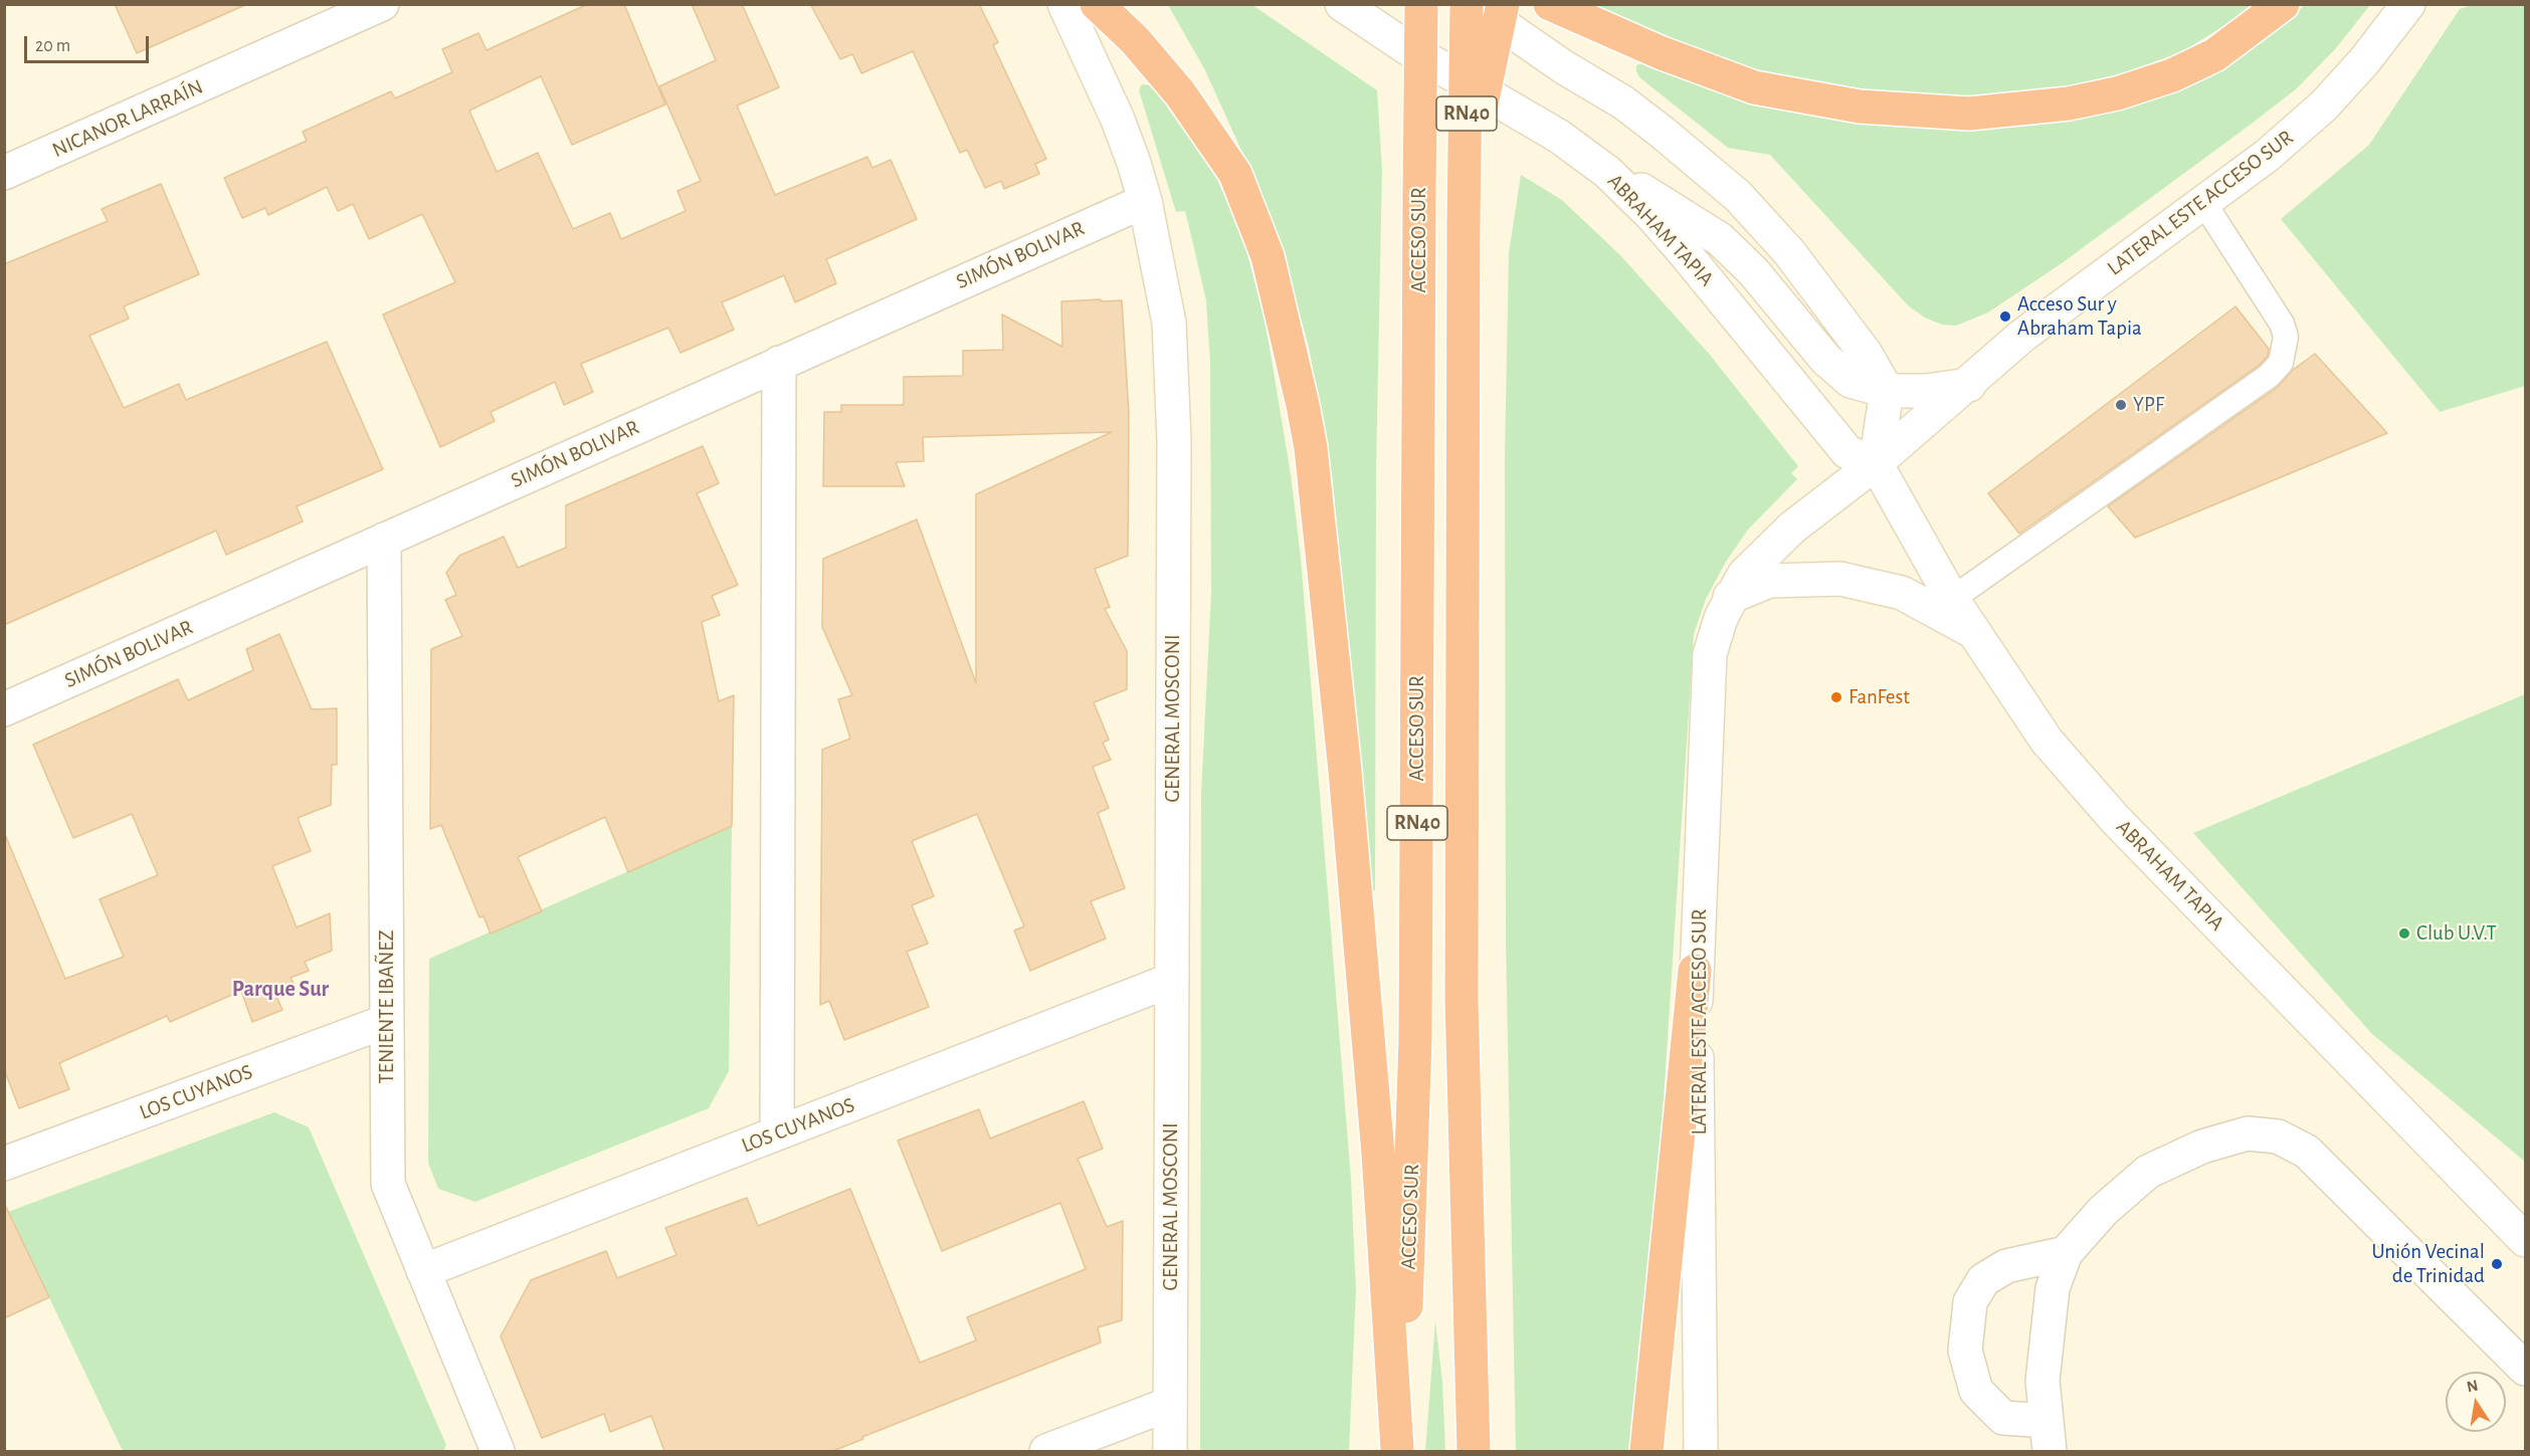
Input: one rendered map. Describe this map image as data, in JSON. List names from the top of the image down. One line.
{"streets":{"highway":["RN40","ACCESO SUR"],"street":["NICANOR LARRAÍN","LATERAL ESTE ACCESO SUR","ABRAHAM TAPIA","SIMÓN BOLIVAR","GENERAL MOSCONI","TENIENTE IBAÑEZ","LOS CUYANOS"]},"crossings":[["LATERAL ESTE ACCESO SUR","ABRAHAM TAPIA"],["SIMÓN BOLIVAR","GENERAL MOSCONI"],["SIMÓN BOLIVAR","TENIENTE IBAÑEZ"],["GENERAL MOSCONI","LOS CUYANOS"],["TENIENTE IBAÑEZ","LOS CUYANOS"]],"districts":["Parque Sur"],"places":["Acceso Sur y Abraham Tapia","YPF","FanFest","Club U.V.T","Unión Vecinal de Trinidad"],"scale_bar":"20 m","north":"top"}
